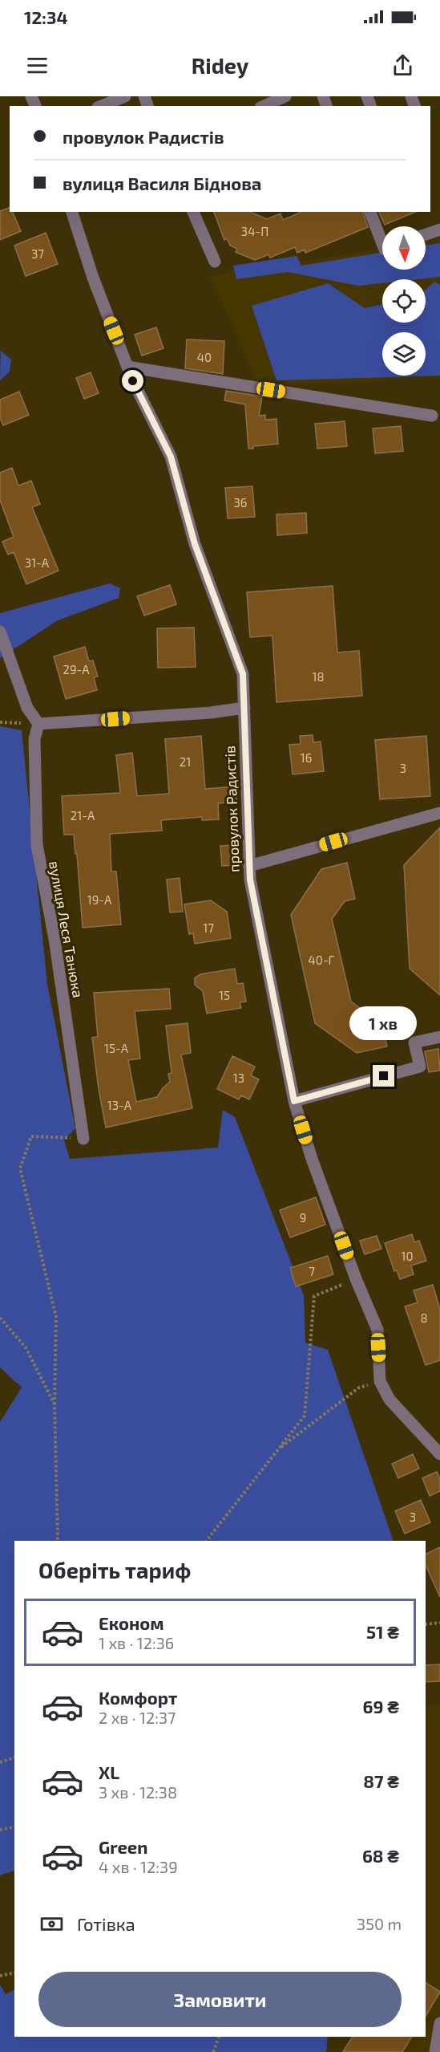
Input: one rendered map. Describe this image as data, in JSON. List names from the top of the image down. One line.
{"streets":{"street":["провулок Радистів","вулиця Леся Танюка"]},"house_numbers":["34-П","37","40","36","31-А","29-А","18","16","21","3","21-А","19-А","17","40-Г","15","15-А","13","13-А","9","10","7","8","3"],"north":"bottom","page":{"status":"12:34","header":"Ridey","banner":["провулок Радистів","вулиця Василя Біднова"],"bubble":"1 хв","heading":"Оберіть тариф","list":[{"name":"Економ","note":"1 хв · 12:36","value":"51 ₴"},{"name":"Комфорт","note":"2 хв · 12:37","value":"69 ₴"},{"name":"XL","note":"3 хв · 12:38","value":"87 ₴"},{"name":"Green","note":"4 хв · 12:39","value":"68 ₴"}],"pay":["Готівка","350 m"],"buttons":"Замовити"}}
